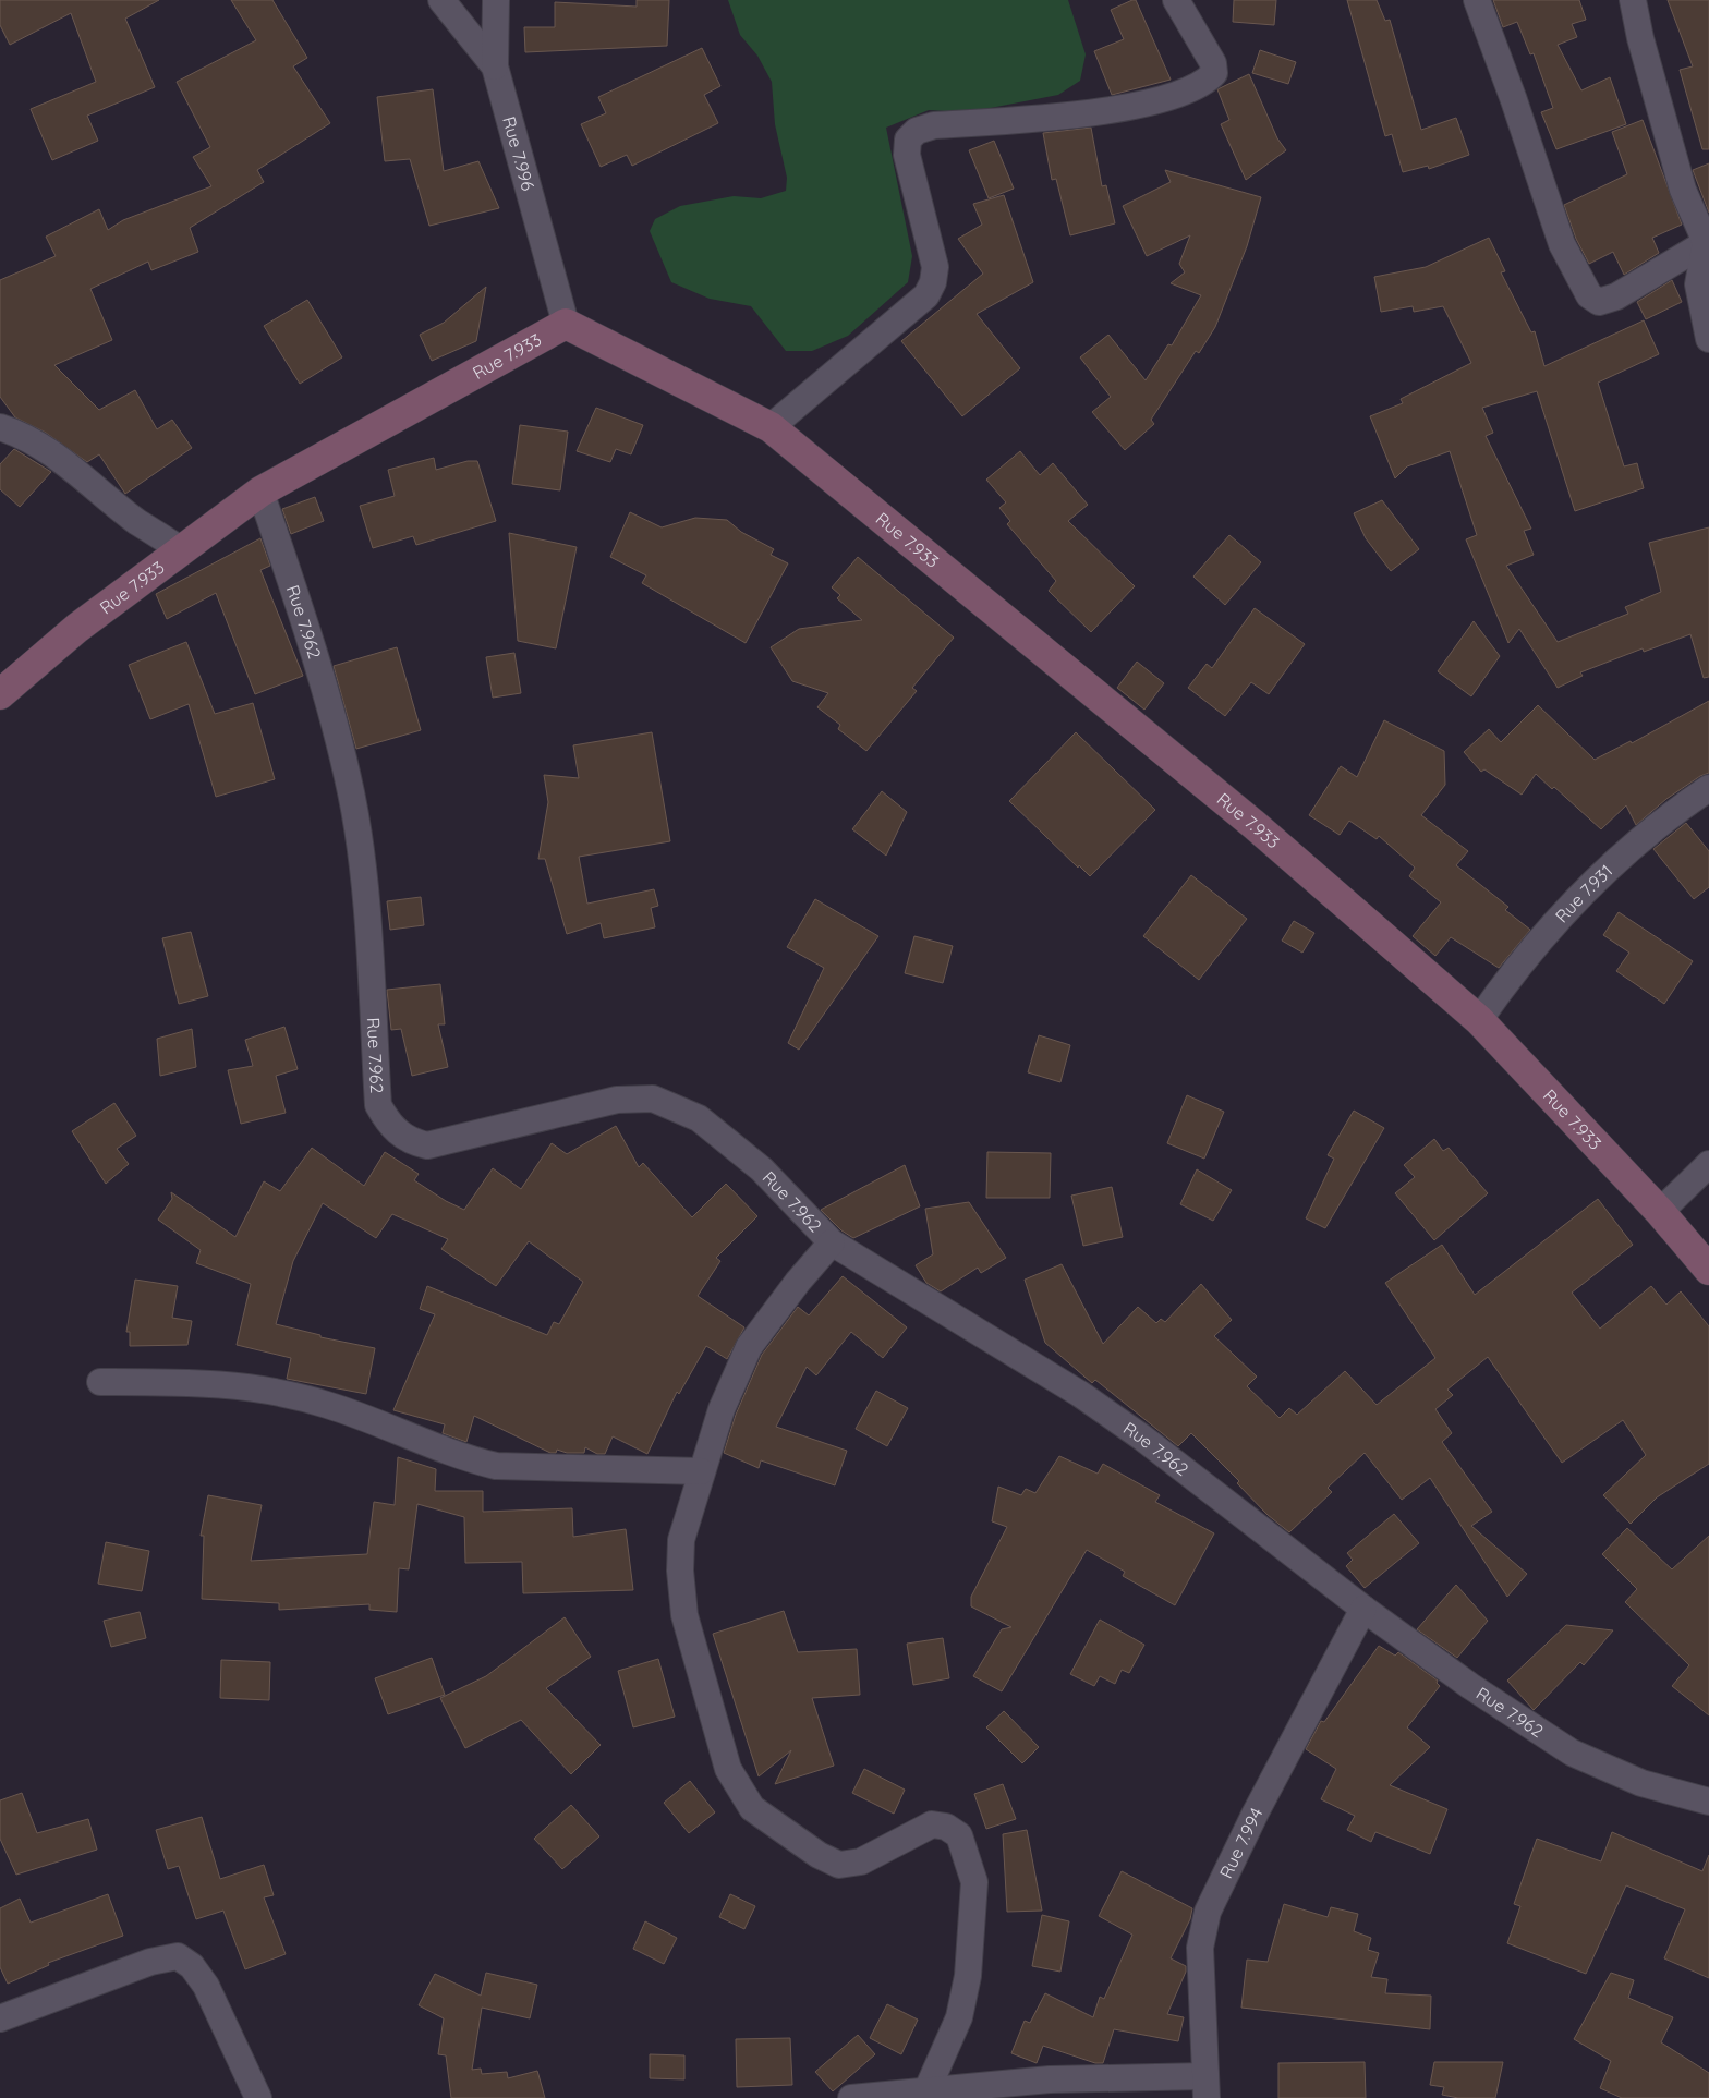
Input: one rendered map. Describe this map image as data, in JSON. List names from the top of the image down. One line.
{"streets":{"street":["Rue 7.996","Rue 7.933","Rue 7.962","Rue 7.931","Rue 7.994"]},"crossings":[["Rue 7.996","Rue 7.933"],["Rue 7.933","Rue 7.962"],["Rue 7.933","Rue 7.931"],["Rue 7.962","Rue 7.994"]]}
